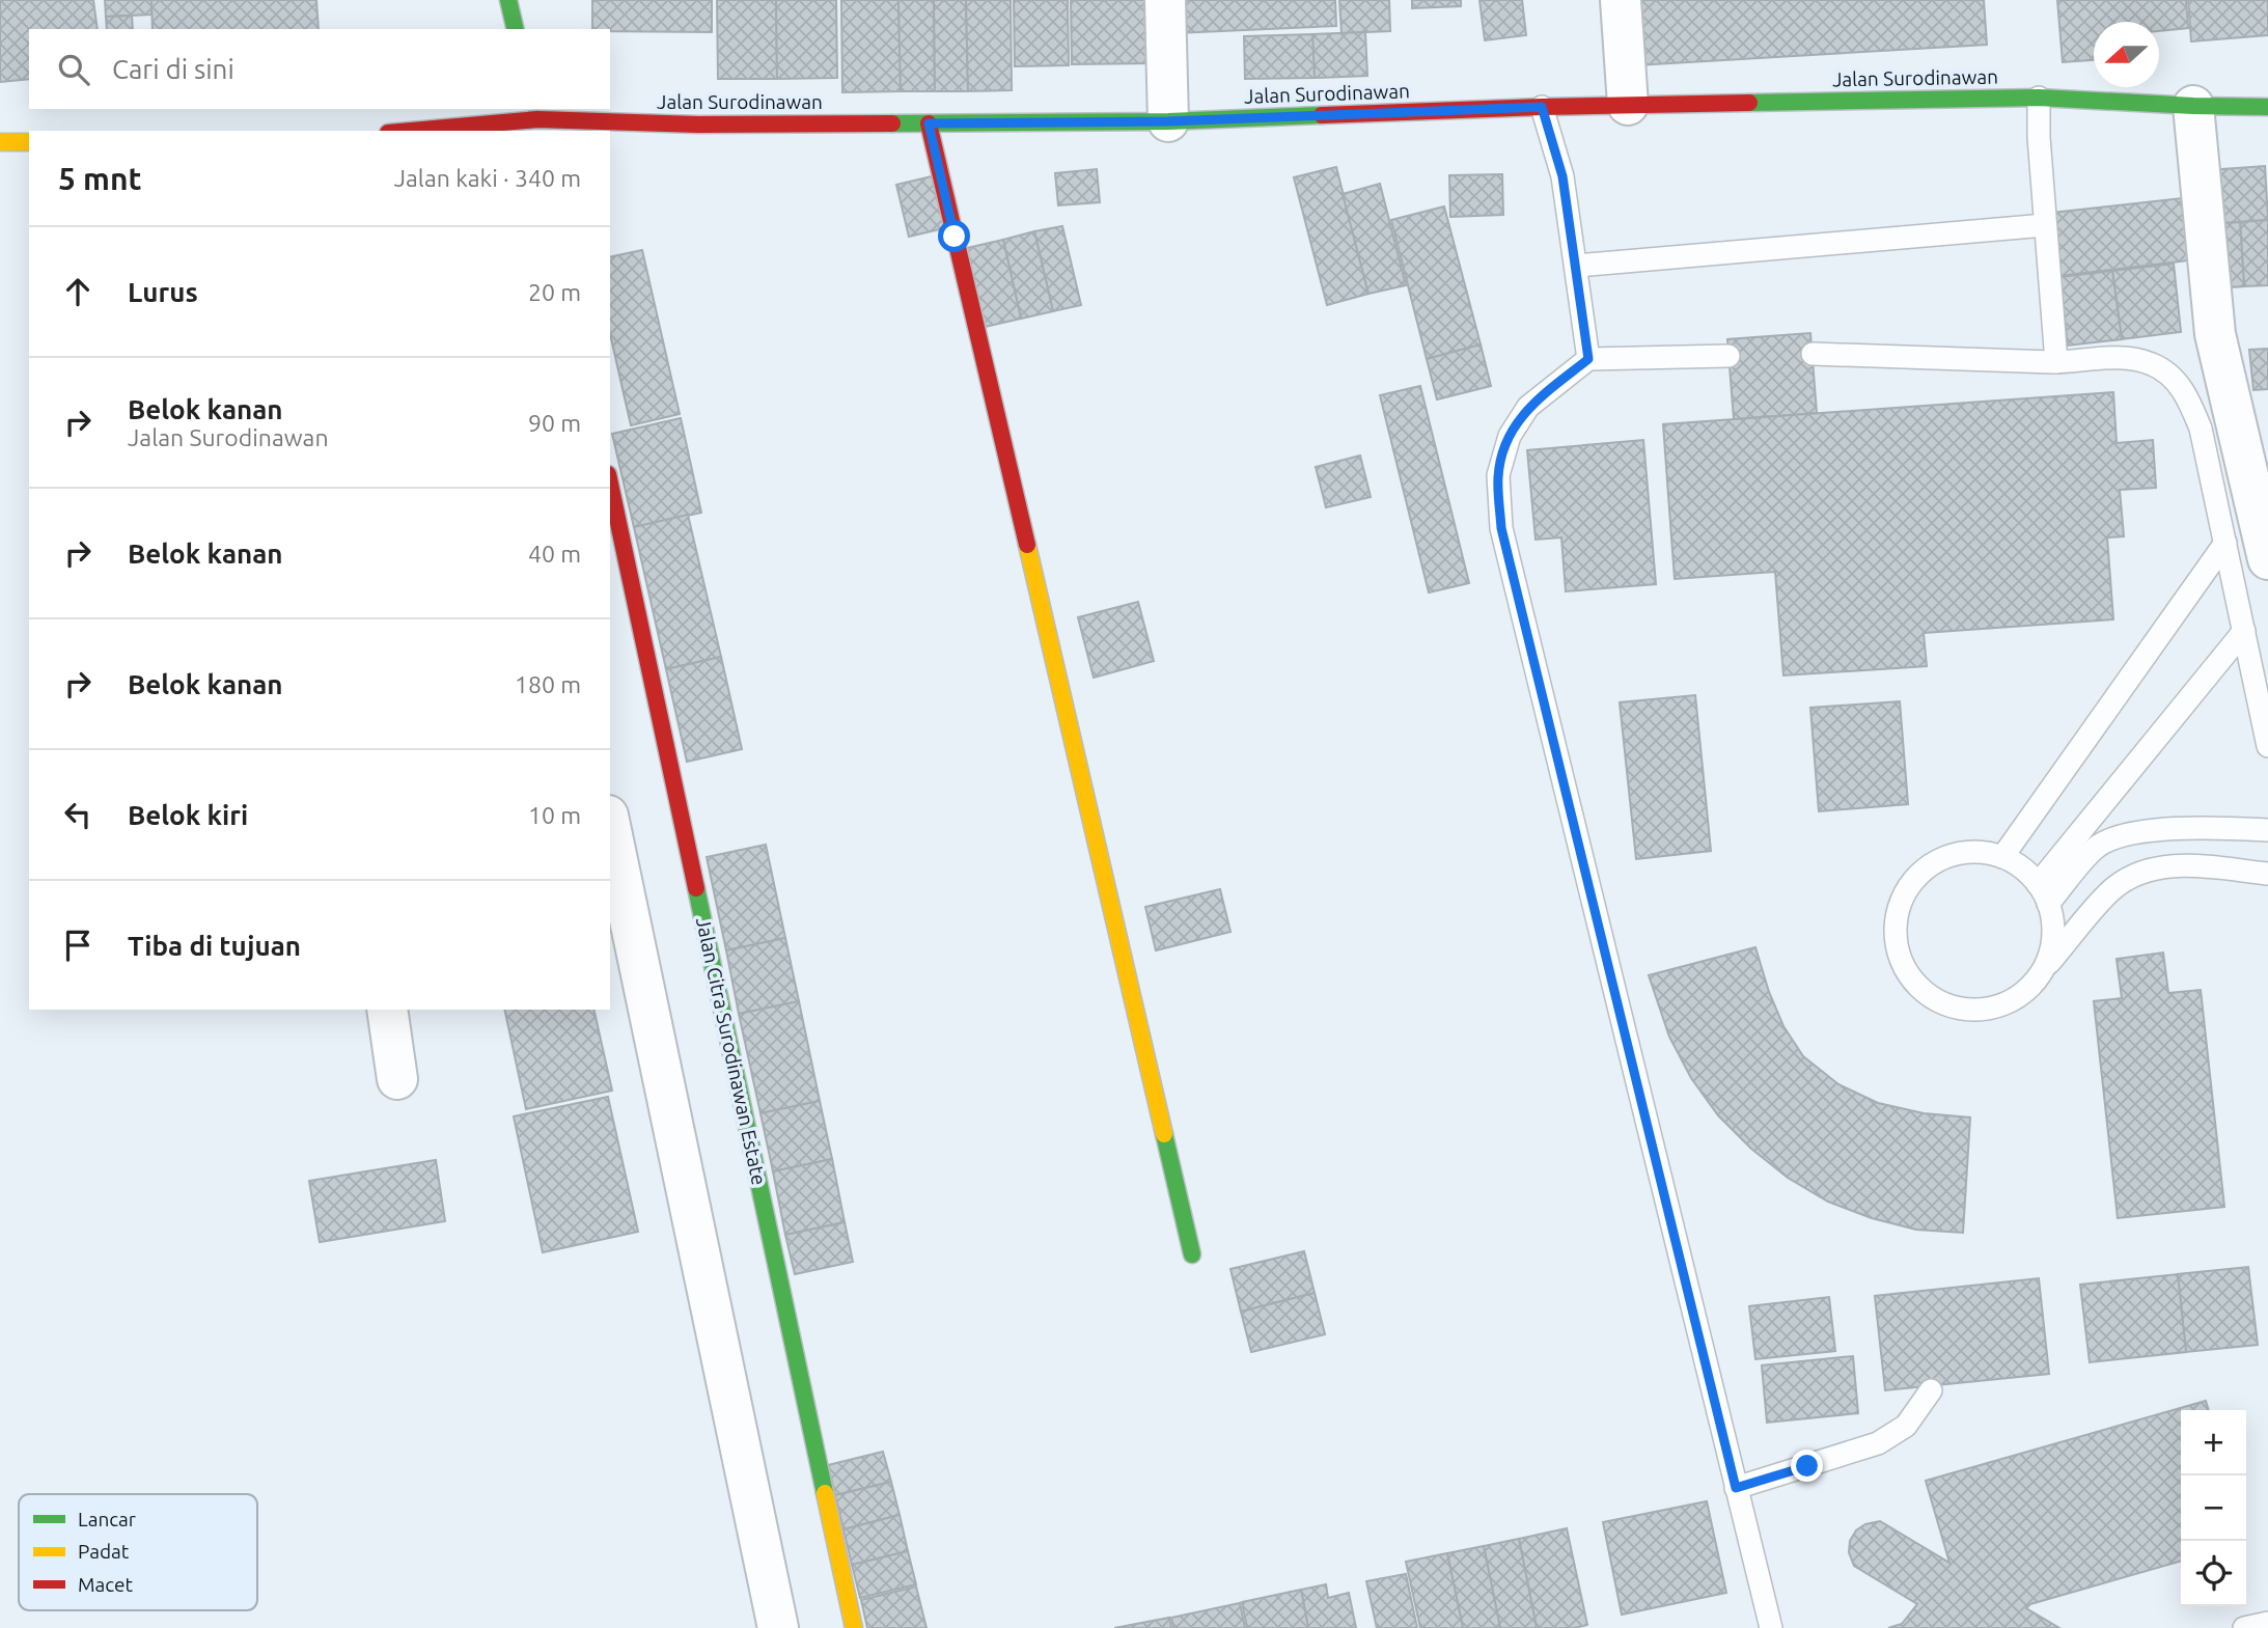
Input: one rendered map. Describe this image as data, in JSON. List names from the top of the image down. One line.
{"streets":{"street":["Jalan Surodinawan","Jalan Citra Surodinawan Estate"]},"legend":["Lancar","Padat","Macet"],"north":"left","page":{"search":"Cari di sini","heading":["5 mnt","Jalan kaki · 340 m"],"list":[["Lurus","20 m"],["Belok kanan","Jalan Surodinawan","90 m"],["Belok kanan","40 m"],["Belok kanan","180 m"],["Belok kiri","10 m"],"Tiba di tujuan"],"map_buttons":["+","−"]}}
